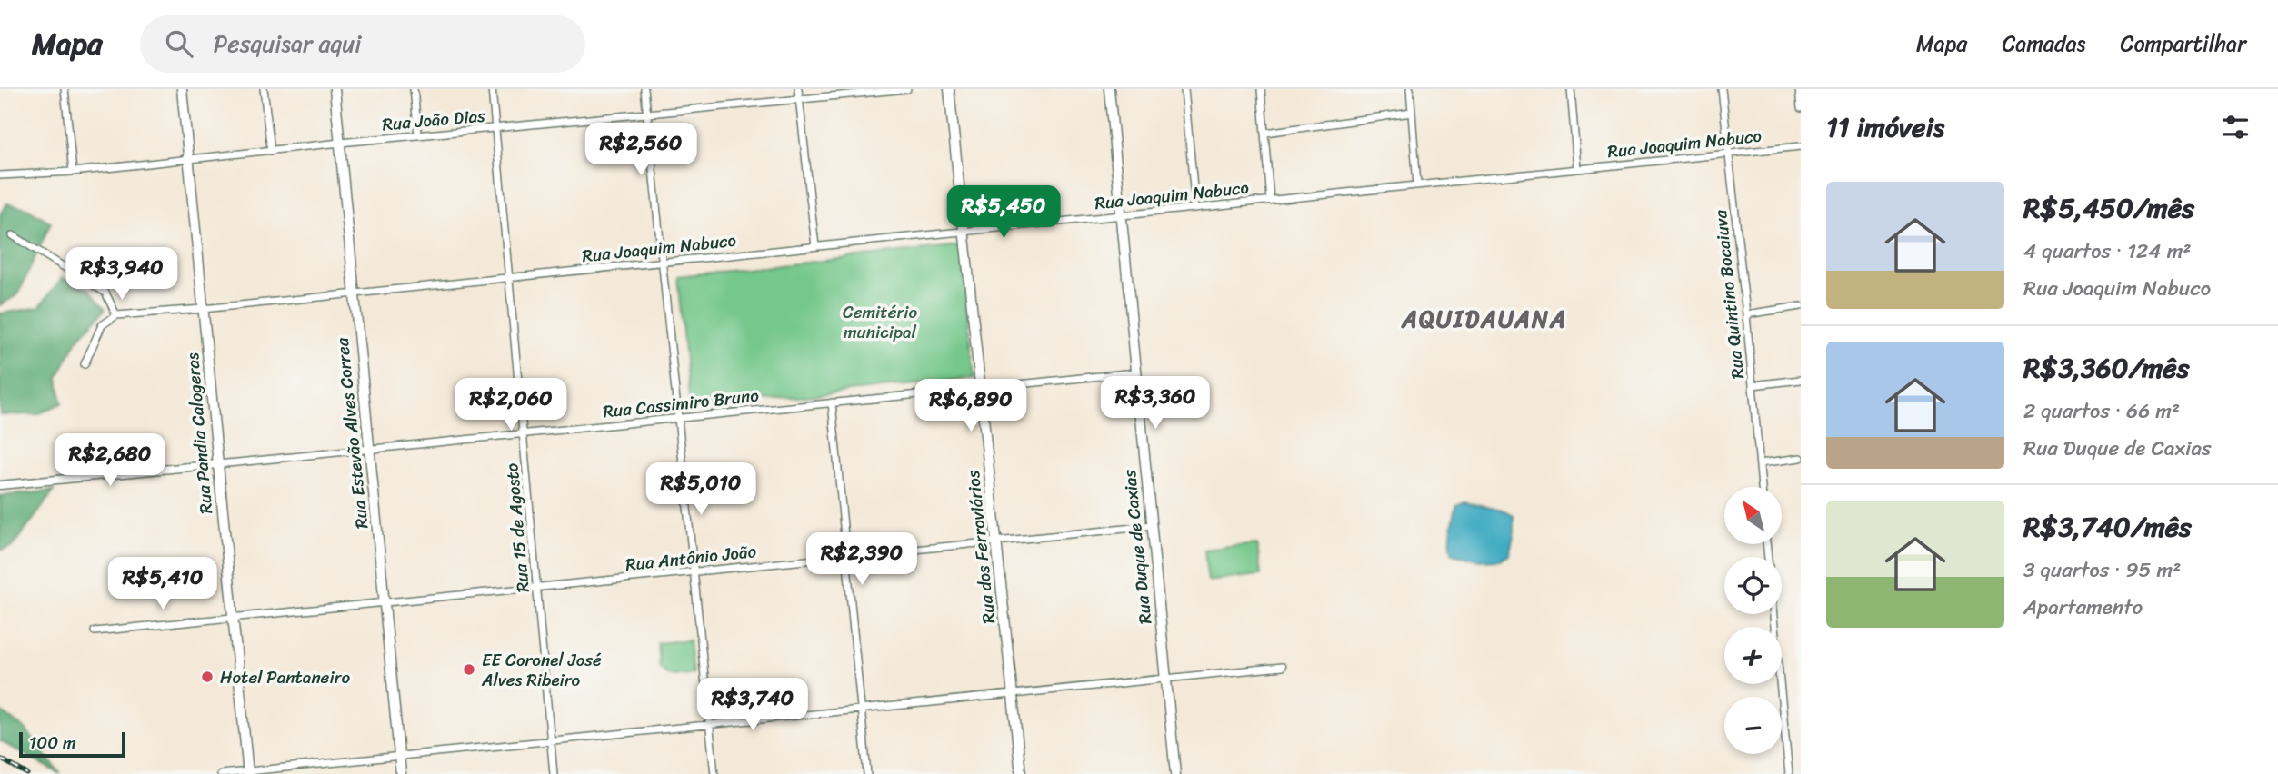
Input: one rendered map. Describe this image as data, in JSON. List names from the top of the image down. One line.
{"streets":{"main road":["Rua Pandia Calogeras","Rua Estevão Alves Correa","Rua dos Ferroviários","Rua Duque de Caxias"],"street":["Rua João Dias","Rua Joaquim Nabuco","Rua Quintino Bocaiuva","Rua Cassimiro Bruno","Rua 15 de Agosto","Rua Antônio João"]},"crossings":[["Rua João Dias","Rua Pandia Calogeras"],["Rua João Dias","Rua Estevão Alves Correa"],["Rua João Dias","Rua 15 de Agosto"],["Rua Joaquim Nabuco","Rua Quintino Bocaiuva"],["Rua Joaquim Nabuco","Rua Pandia Calogeras"],["Rua Joaquim Nabuco","Rua Estevão Alves Correa"],["Rua Joaquim Nabuco","Rua 15 de Agosto"],["Rua Joaquim Nabuco","Rua dos Ferroviários"],["Rua Joaquim Nabuco","Rua Duque de Caxias"],["Rua Cassimiro Bruno","Rua Pandia Calogeras"],["Rua Cassimiro Bruno","Rua Estevão Alves Correa"],["Rua Cassimiro Bruno","Rua 15 de Agosto"],["Rua Cassimiro Bruno","Rua dos Ferroviários"],["Rua Cassimiro Bruno","Rua Duque de Caxias"],["Rua Pandia Calogeras","Rua Antônio João"],["Rua Estevão Alves Correa","Rua Antônio João"],["Rua 15 de Agosto","Rua Antônio João"],["Rua dos Ferroviários","Rua Antônio João"],["Rua Duque de Caxias","Rua Antônio João"]],"districts":["AQUIDAUANA"],"parks":["Cemitério municipal"],"places":["EE Coronel José Alves Ribeiro","Hotel Pantaneiro"],"scale_bar":"100 m","north":"top left","page":{"header":"Mapa","search":"Pesquisar aqui","nav":["Mapa","Camadas","Compartilhar"],"heading":"11 imóveis","price":["R$2,560","R$5,450","R$3,940","R$3,360","R$2,060","R$6,890","R$2,680","R$5,010","R$2,390","R$5,410","R$3,740"],"list":[{"name":"R$5,450/mês","note":"4 quartos · 124 m² · Rua Joaquim Nabuco"},{"name":"R$3,360/mês","note":"2 quartos · 66 m² · Rua Duque de Caxias"},{"name":"R$3,740/mês","note":"3 quartos · 95 m² · Apartamento"}],"map_buttons":["+","−"],"scale":"100 m"}}
